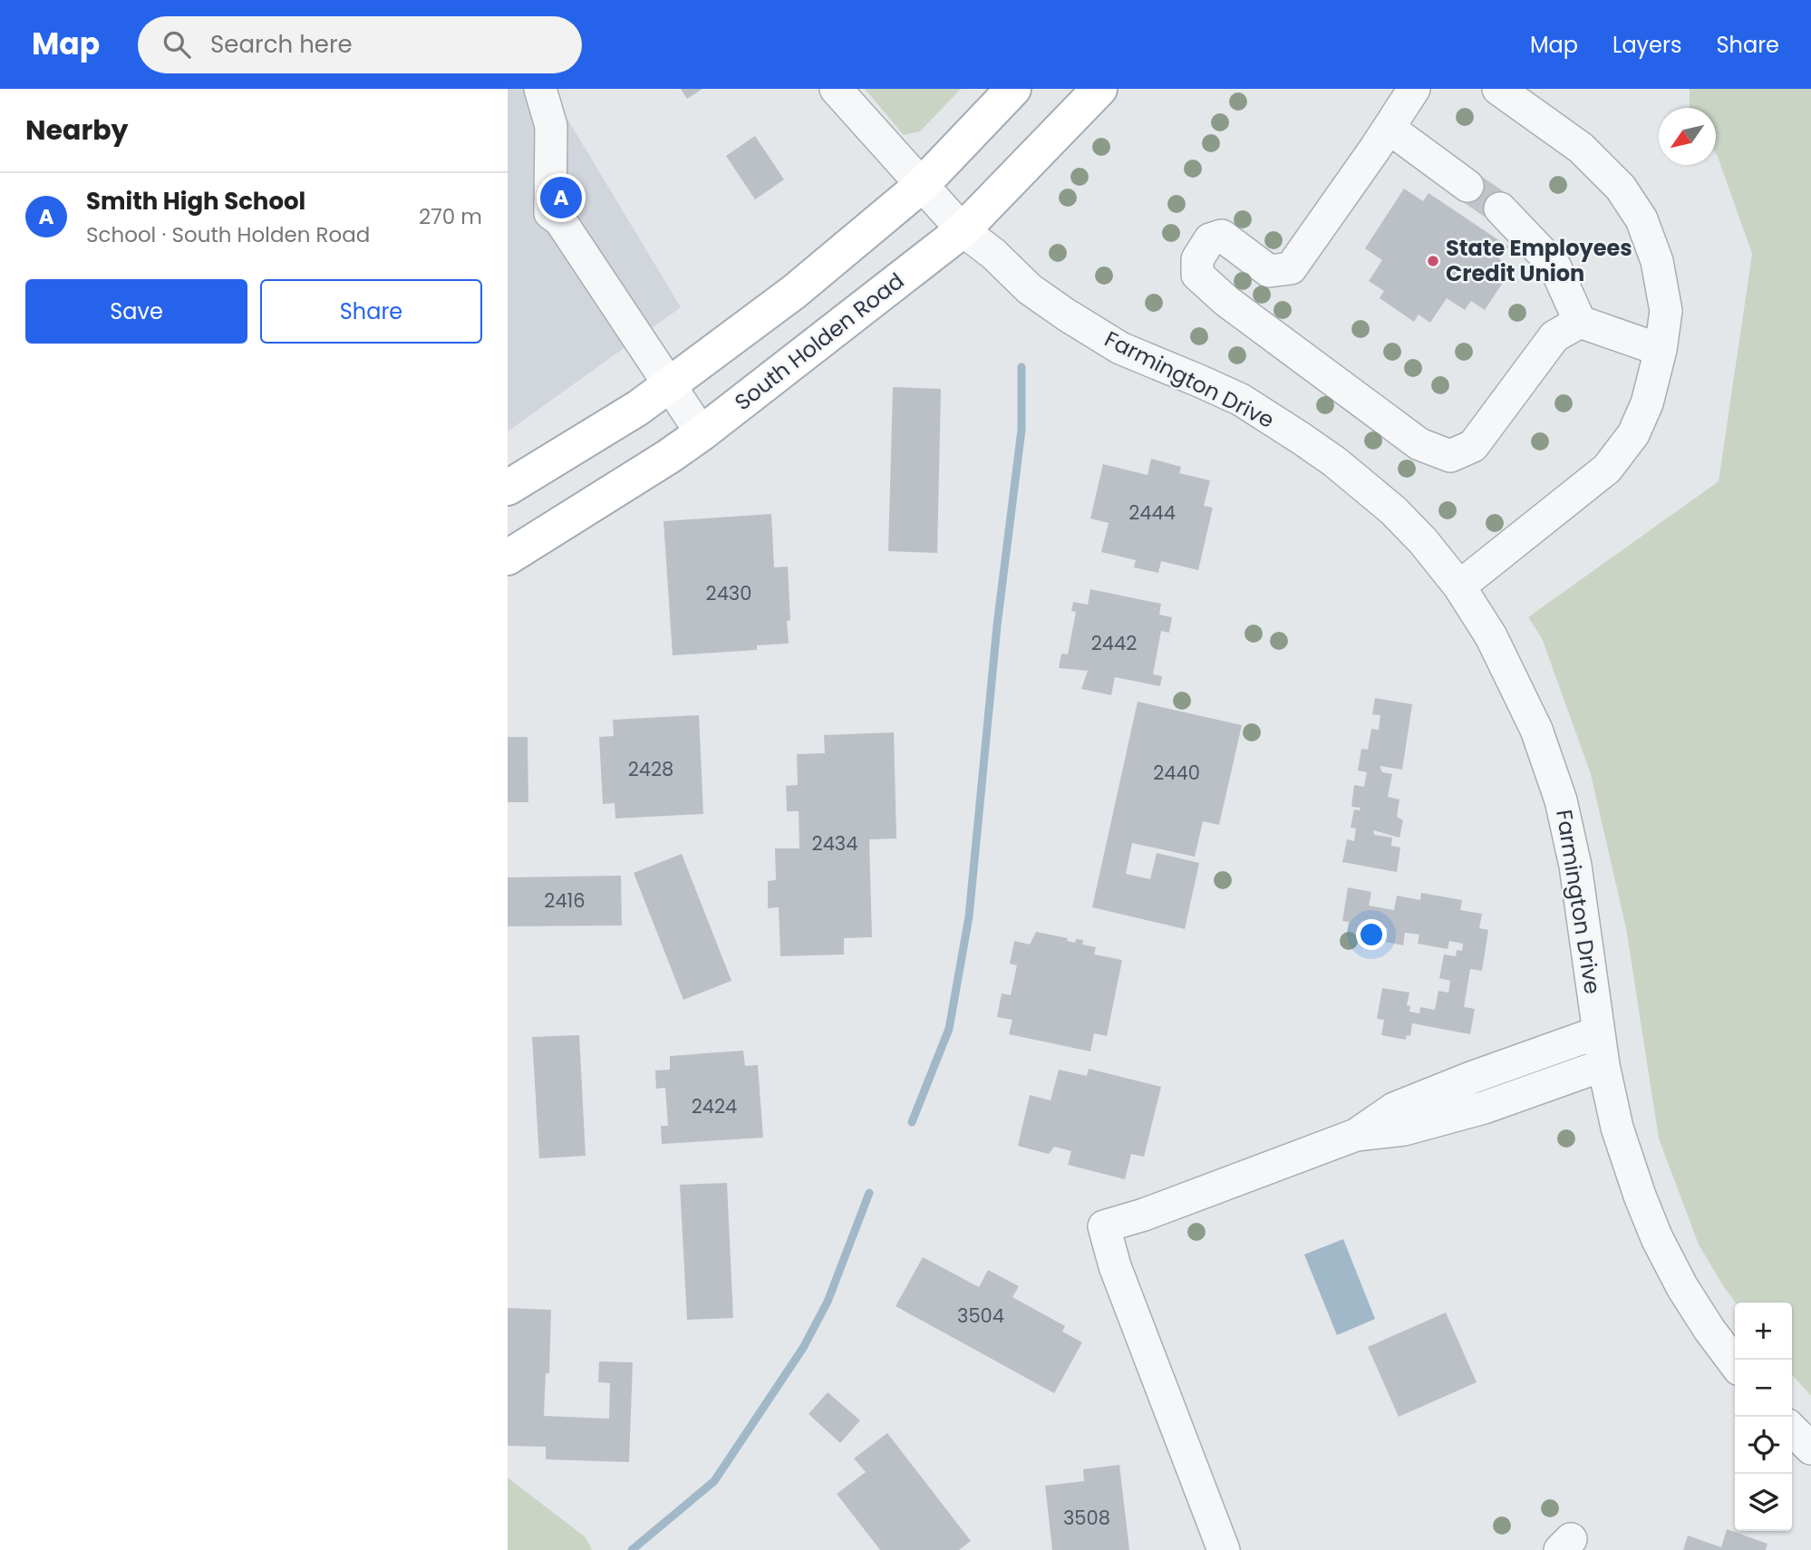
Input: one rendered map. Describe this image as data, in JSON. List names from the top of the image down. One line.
{"streets":{"main road":["South Holden Road"],"street":["Farmington Drive"]},"crossings":[["South Holden Road","Farmington Drive"]],"places":["State Employees Credit Union"],"house_numbers":["2444","2430","2442","2428","2440","2434","2416","2424","3504","3508"],"north":"bottom left","page":{"header":"Map","search":"Search here","nav":["Map","Layers","Share"],"heading":"Nearby","list":[{"mark":"A","name":"Smith High School","note":"School · South Holden Road","value":"270 m"}],"pins":"A","buttons":["Save","Share"],"map_buttons":["+","−"]}}
